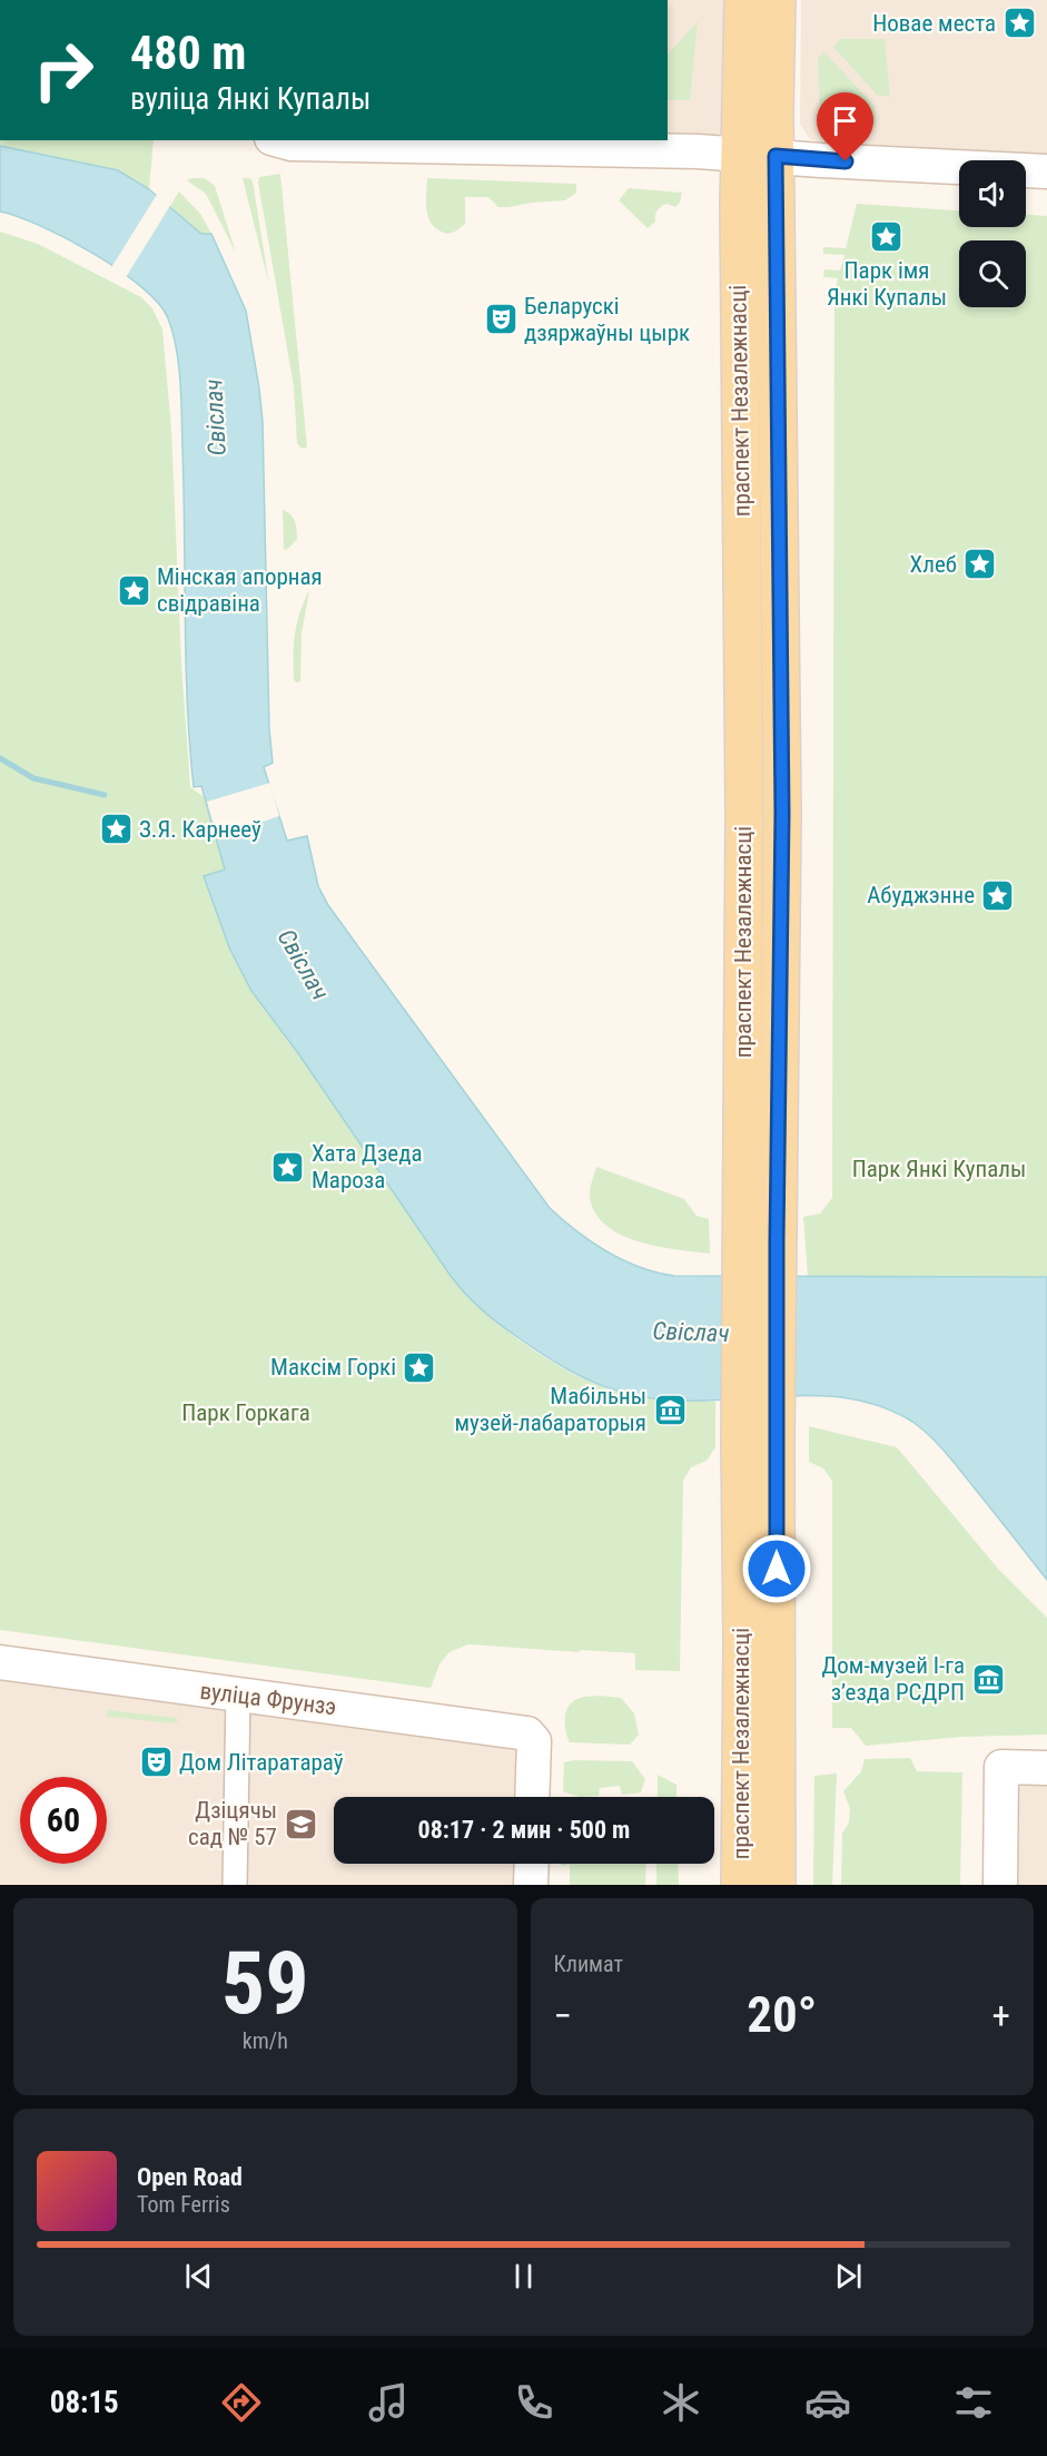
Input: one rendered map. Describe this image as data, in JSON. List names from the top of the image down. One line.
{"streets":{"main road":["праспект Незалежнасці"],"street":["вуліца Фрунзэ"]},"water":["Свіслач"],"parks":["Парк Янкі Купалы","Парк Горкага"],"places":{"place":["Новае места","Парк імя Янкі Купалы","Хлеб","Мінская апорная свідравіна","З.Я. Карнееў","Абуджэнне","Хата Дзеда Мароза","Максім Горкі"],"theatre":["Беларускі дзяржаўны цырк","Дом Літаратараў"],"museum":["Мабільны музей-лабараторыя","Дом-музей I-га зʼезда РСДРП"],"school or university":["Дзіцячы сад № 57"]},"page":{"turn":["480 m","вуліца Янкі Купалы"],"limit":"60","trip":"08:17 · 2 мин · 500 m","tile":[["59","km/h"],"Климат"],"heat":["−","20°","+"],"song":["Open Road","Tom Ferris"],"tabs":"08:15"}}
